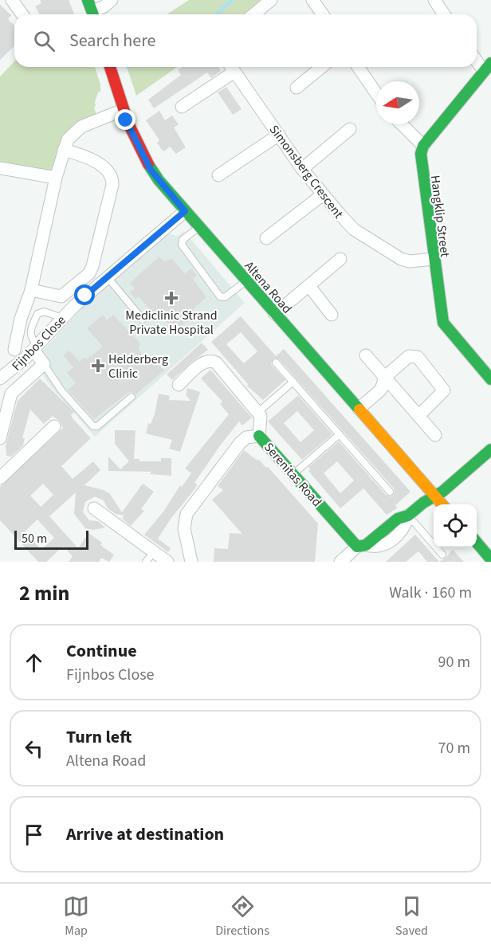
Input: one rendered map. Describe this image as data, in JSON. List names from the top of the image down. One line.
{"streets":{"street":["Simonsberg Crescent","Hangklip Street","Altena Road","Fijnbos Close","Serenitas Road"]},"crossings":[["Simonsberg Crescent","Hangklip Street"],["Altena Road","Fijnbos Close"]],"places":{"health":["Mediclinic Strand Private Hospital","Helderberg Clinic"]},"scale_bar":"50 m","north":"left","page":{"search":"Search here","scale":"50 m","heading":["2 min","Walk · 160 m"],"list":[["Continue","Fijnbos Close","90 m"],["Turn left","Altena Road","70 m"],"Arrive at destination"],"nav":["Map","Directions","Saved"]}}
